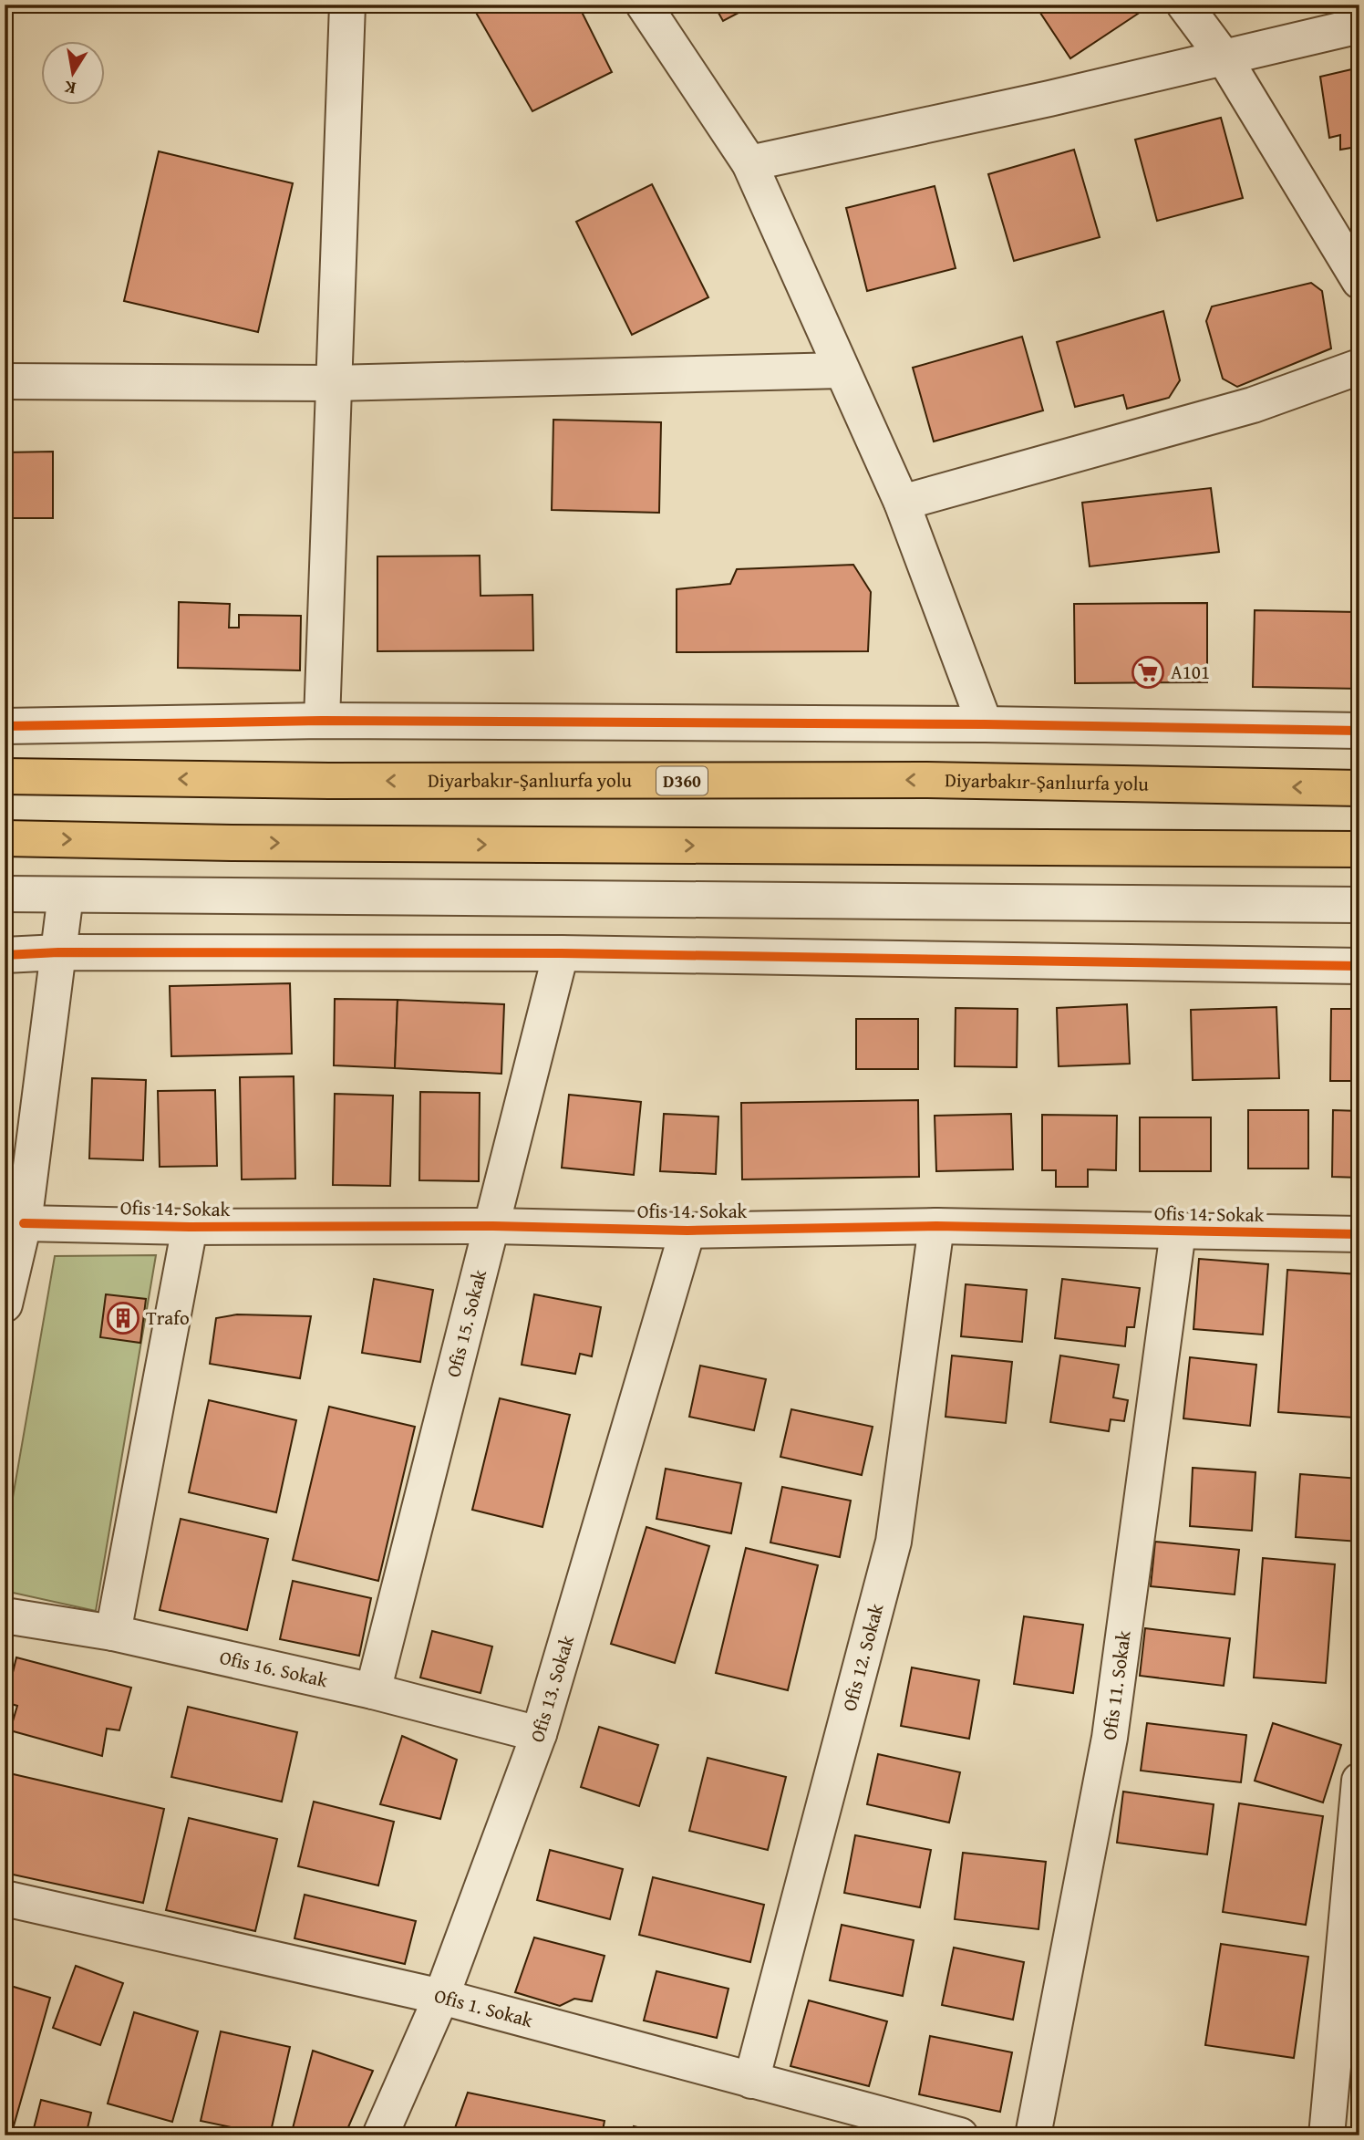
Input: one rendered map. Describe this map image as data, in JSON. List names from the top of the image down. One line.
{"streets":{"highway":["Diyarbakır-Şanlıurfa yolu","D360"],"street":["Ofis 14. Sokak","Ofis 15. Sokak","Ofis 12. Sokak","Ofis 16. Sokak","Ofis 11. Sokak","Ofis 13. Sokak","Ofis 1. Sokak"]},"crossings":[["Ofis 14. Sokak","Ofis 15. Sokak"],["Ofis 14. Sokak","Ofis 12. Sokak"],["Ofis 14. Sokak","Ofis 11. Sokak"],["Ofis 14. Sokak","Ofis 13. Sokak"],["Ofis 15. Sokak","Ofis 16. Sokak"],["Ofis 12. Sokak","Ofis 1. Sokak"],["Ofis 16. Sokak","Ofis 13. Sokak"],["Ofis 13. Sokak","Ofis 1. Sokak"]],"places":{"supermarket":["A101"],"building":["Trafo"]},"north":"bottom"}
